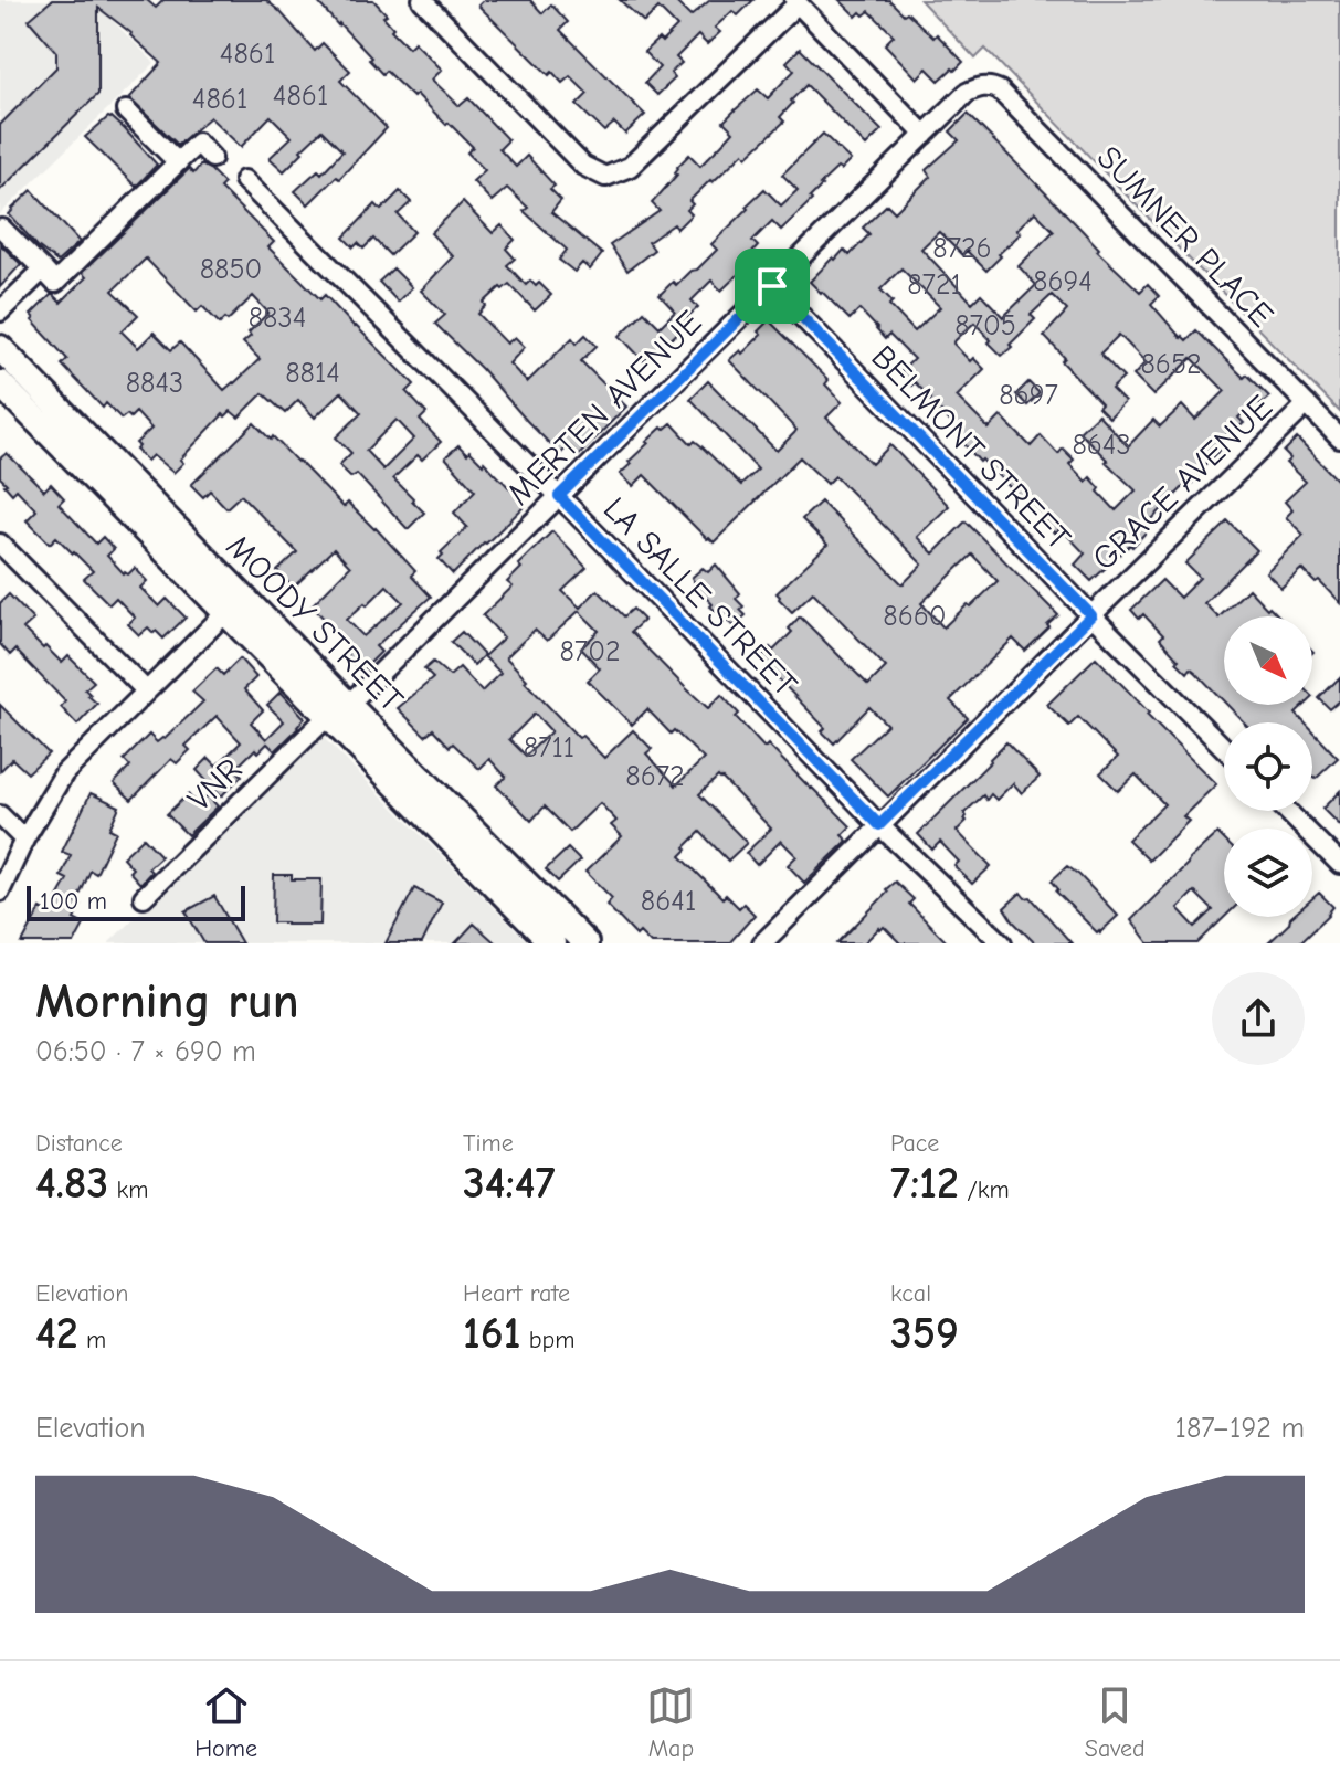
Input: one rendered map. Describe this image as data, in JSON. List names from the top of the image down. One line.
{"streets":{"main road":["MOODY STREET"],"street":["SUMNER PLACE","MERTEN AVENUE","BELMONT STREET","GRACE AVENUE","LA SALLE STREET","VNR"]},"crossings":[["SUMNER PLACE","MERTEN AVENUE"],["SUMNER PLACE","GRACE AVENUE"],["MERTEN AVENUE","BELMONT STREET"],["MERTEN AVENUE","LA SALLE STREET"],["MERTEN AVENUE","MOODY STREET"],["MERTEN AVENUE","VNR"],["BELMONT STREET","GRACE AVENUE"],["GRACE AVENUE","LA SALLE STREET"],["MOODY STREET","VNR"]],"house_numbers":["4861","4861","4861","8726","8850","8694","8721","8834","8705","8652","8814","8843","8697","8643","8660","8702","8711","8672","8641"],"scale_bar":"100 m","north":"bottom right","page":{"scale":"100 m","heading":["Morning run","06:50 · 7 × 690 m"],"stats":[["Distance","4.83 km"],["Time","34:47"],["Pace","7:12 /km"],["Elevation","42 m"],["Heart rate","161 bpm"],["kcal","359"]],"chart":["Elevation","187–192 m"],"tabs":["Home","Map","Saved"]}}
